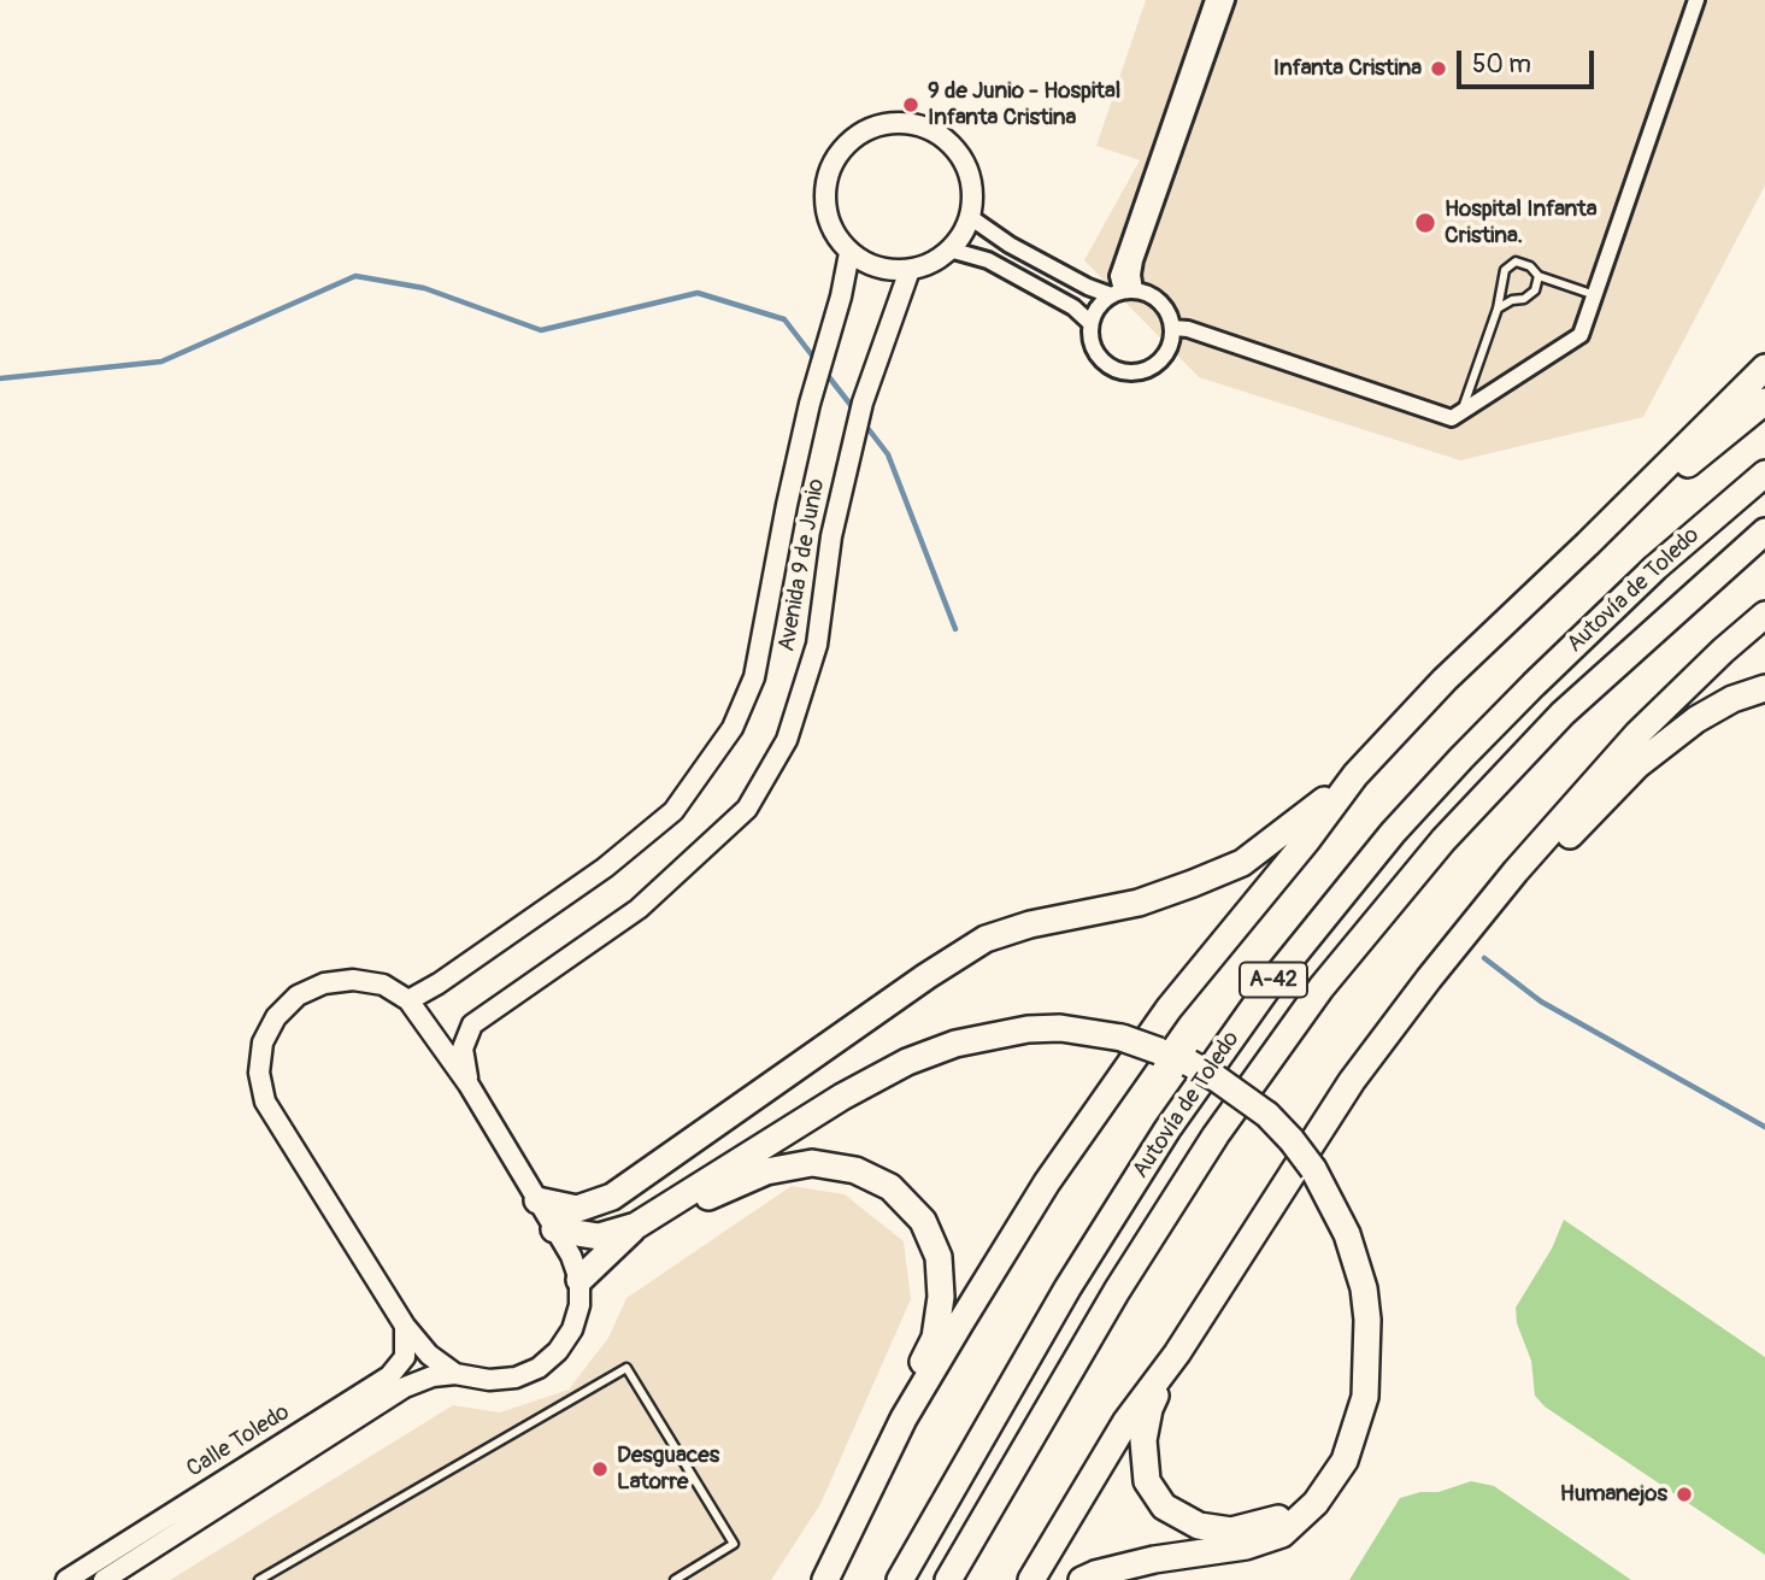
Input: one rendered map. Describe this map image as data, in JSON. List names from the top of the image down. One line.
{"streets":{"highway":["Autovía de Toledo","A-42"],"main road":["Avenida 9 de Junio","Calle Toledo"]},"places":["Infanta Cristina","9 de Junio - Hospital Infanta Cristina","Hospital Infanta Cristina.","Desguaces Latorre","Humanejos"],"scale_bar":"50 m"}
